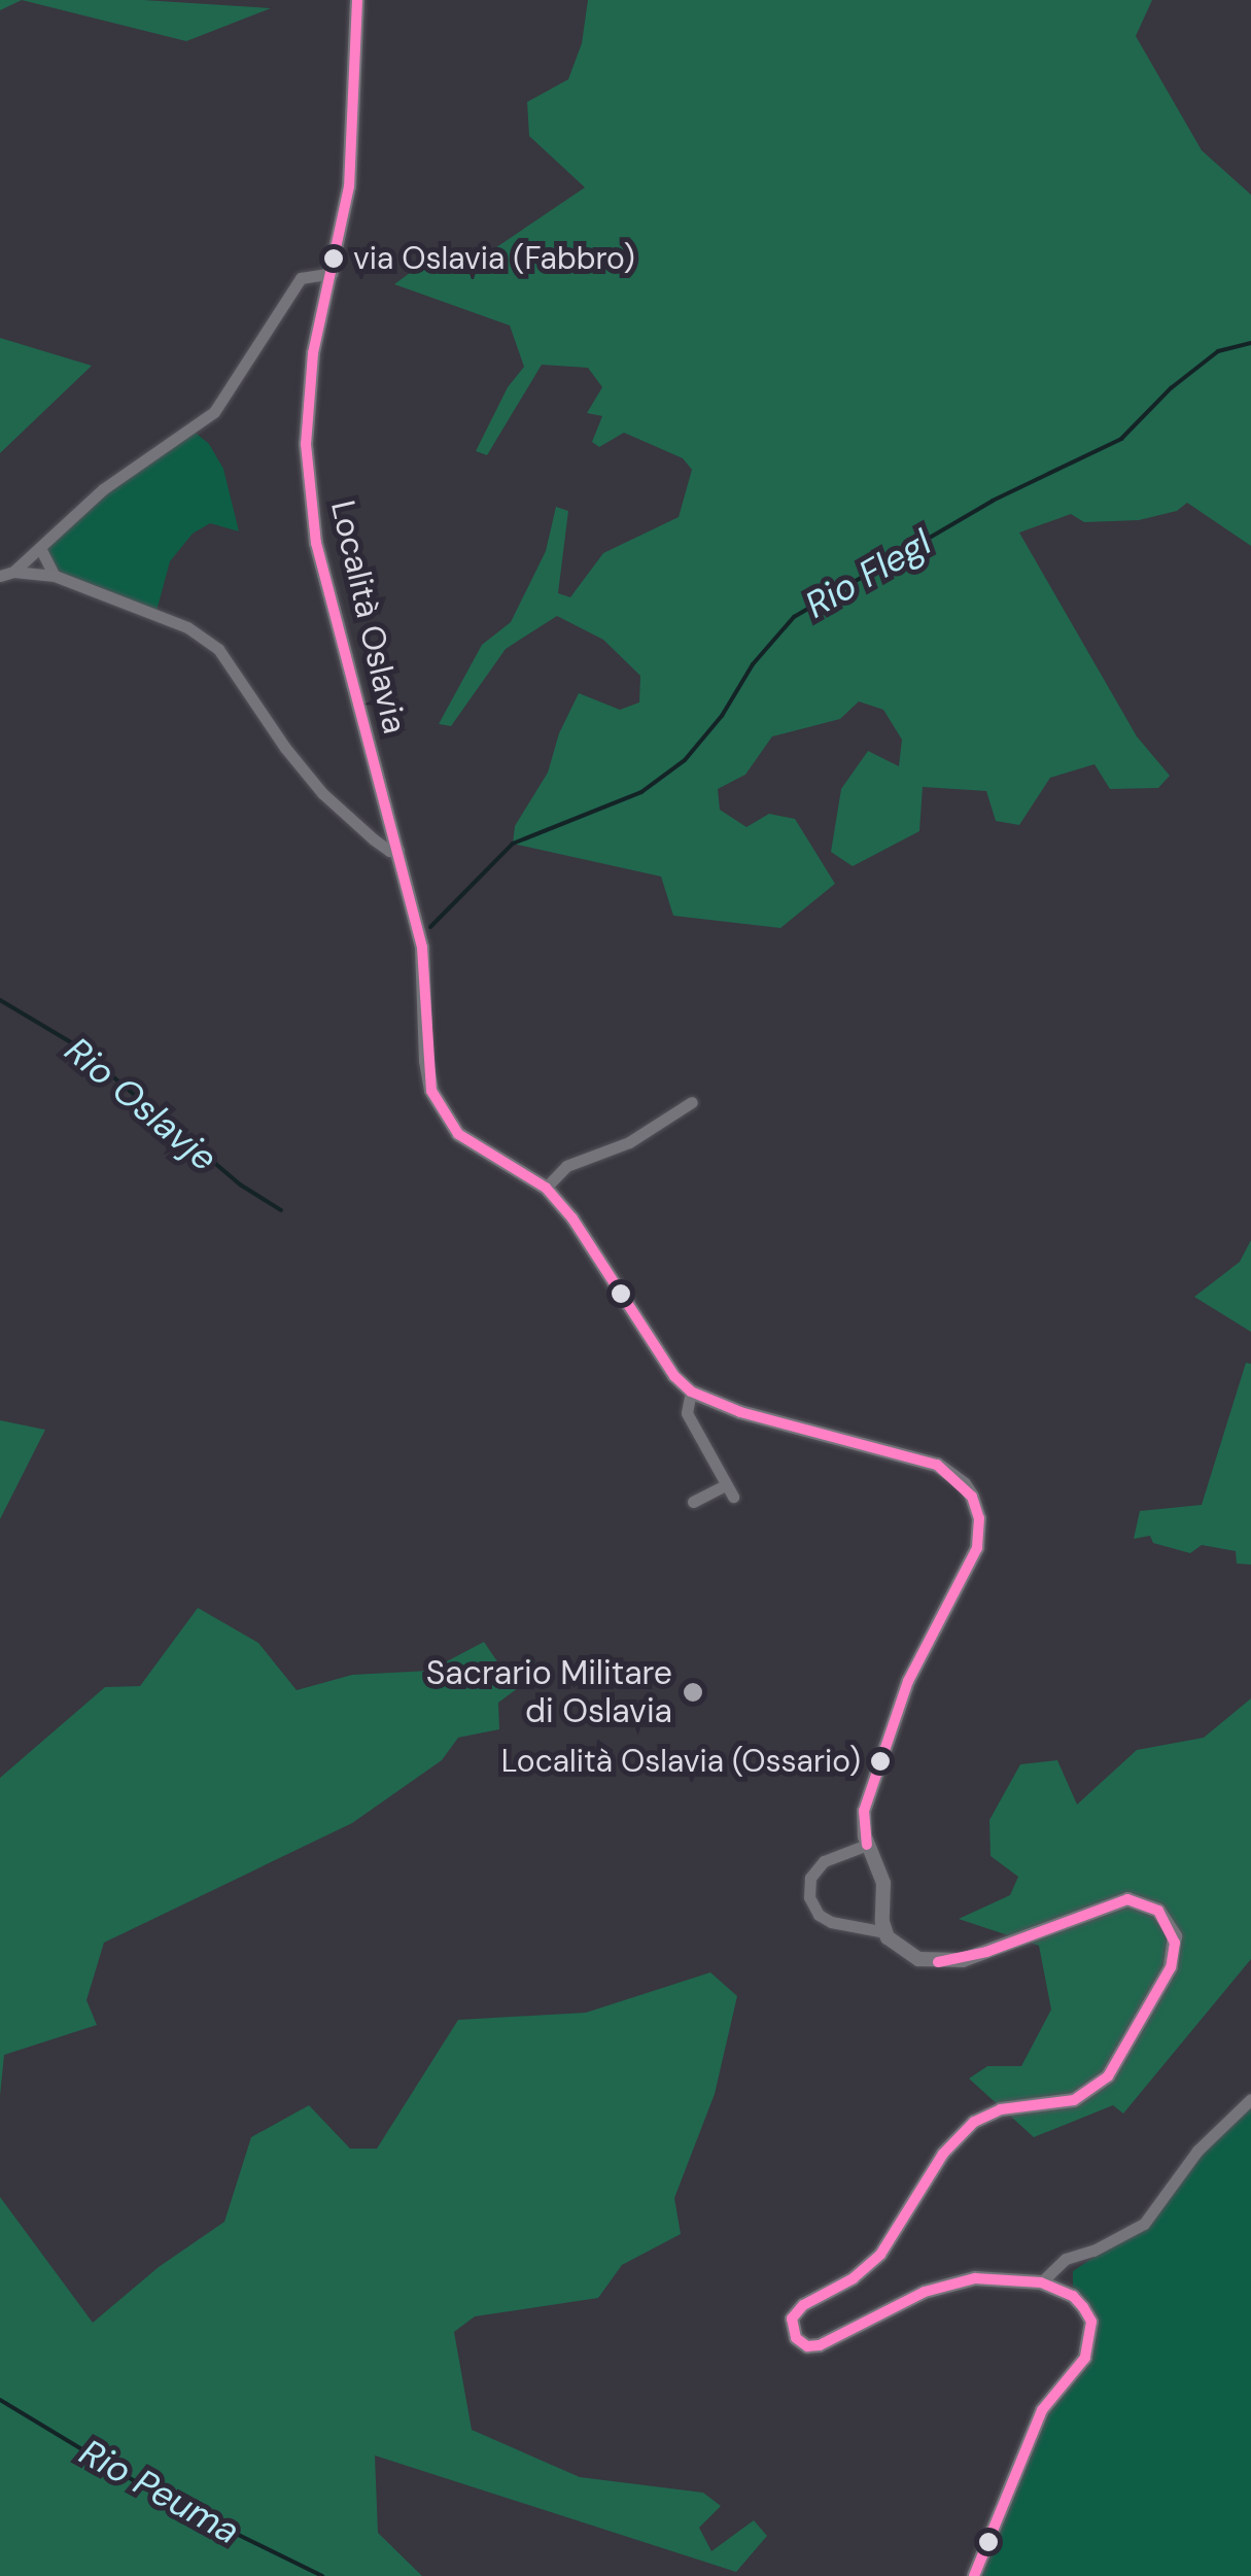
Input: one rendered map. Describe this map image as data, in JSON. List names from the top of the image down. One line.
{"streets":{"street":["Località Oslavia"]},"water":["Rio Flegl","Rio Oslavje","Rio Peuma"],"places":["via Oslavia (Fabbro)","Sacrario Militare di Oslavia","Località Oslavia (Ossario)"]}
